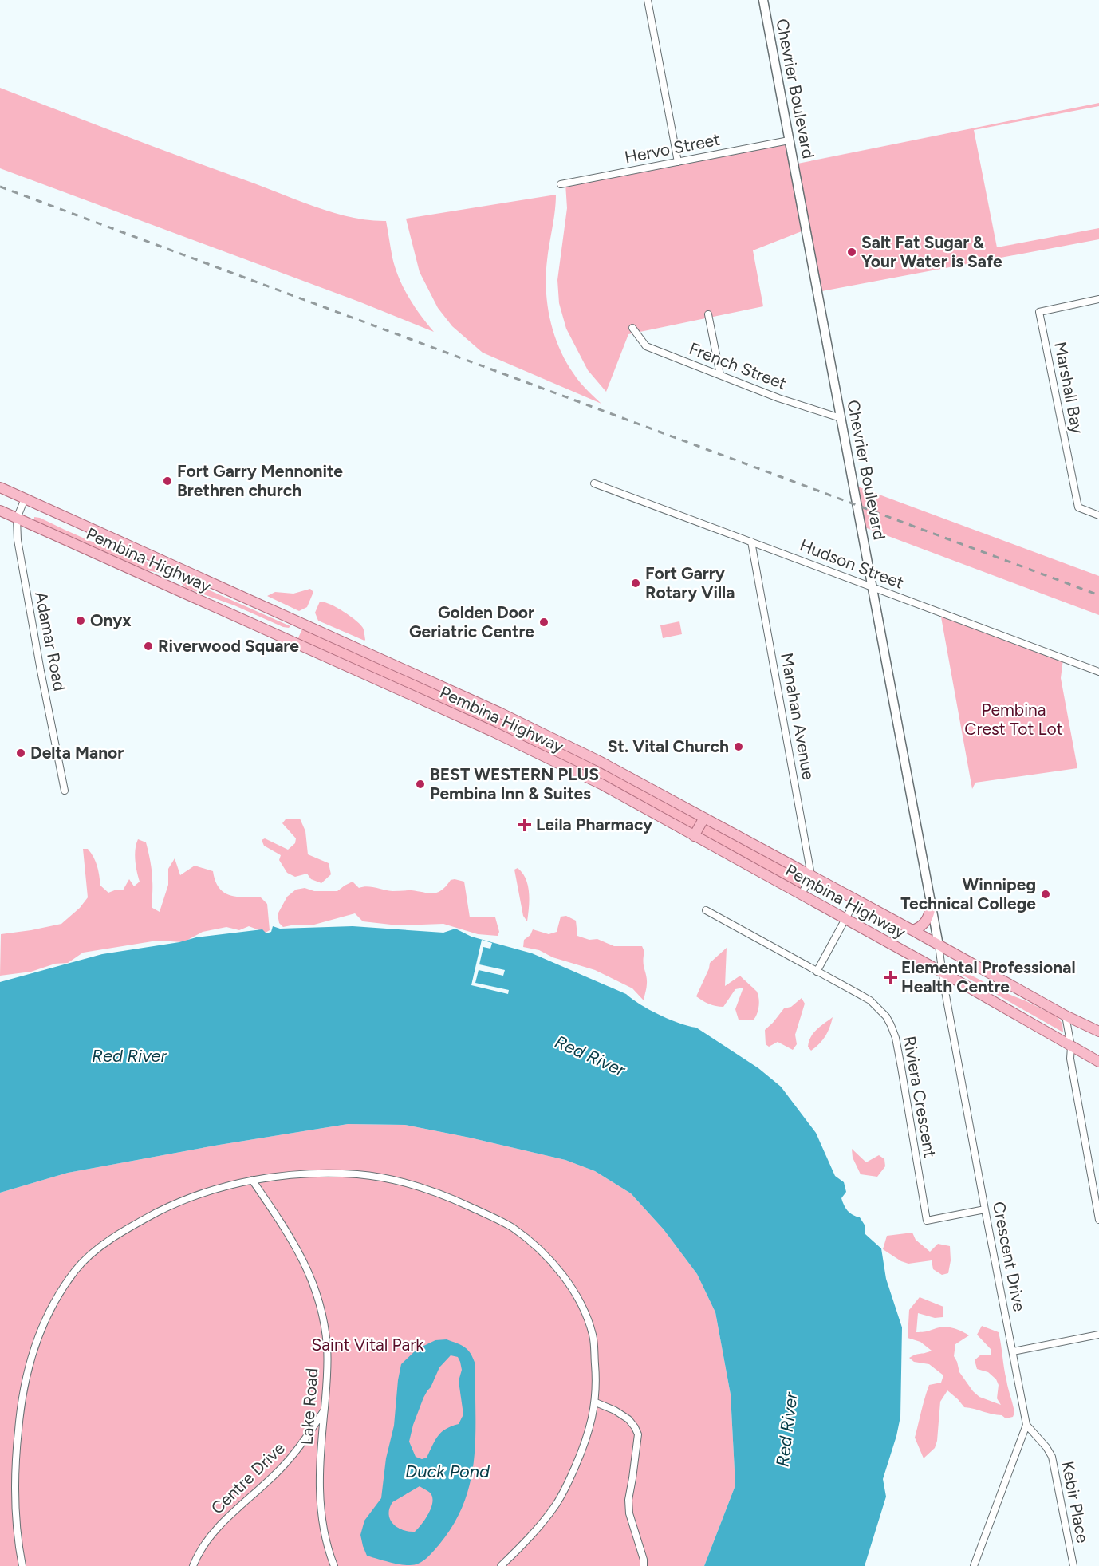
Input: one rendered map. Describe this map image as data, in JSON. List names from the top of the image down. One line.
{"streets":{"main road":["Pembina Highway"],"street":["Chevrier Boulevard","Hervo Street","French Street","Marshall Bay","Hudson Street","Adamar Road","Manahan Avenue","Riviera Crescent","Crescent Drive","Lake Road","Centre Drive","Kebir Place"]},"crossings":[["Chevrier Boulevard","Hervo Street"],["Chevrier Boulevard","French Street"],["Chevrier Boulevard","Pembina Highway"],["Chevrier Boulevard","Hudson Street"],["Chevrier Boulevard","Crescent Drive"],["Pembina Highway","Adamar Road"],["Pembina Highway","Manahan Avenue"],["Pembina Highway","Crescent Drive"],["Hudson Street","Manahan Avenue"],["Riviera Crescent","Crescent Drive"],["Crescent Drive","Kebir Place"],["Lake Road","Centre Drive"]],"water":["Red River","Duck Pond"],"parks":["Pembina Crest Tot Lot","Saint Vital Park"],"places":{"other":["Salt Fat Sugar & Your Water is Safe","Fort Garry Mennonite Brethren church","Fort Garry Rotary Villa","Onyx","Golden Door Geriatric Centre","Riverwood Square","St. Vital Church","Delta Manor","BEST WESTERN PLUS Pembina Inn & Suites","Winnipeg Technical College"],"health":["Leila Pharmacy","Elemental Professional Health Centre"]}}
